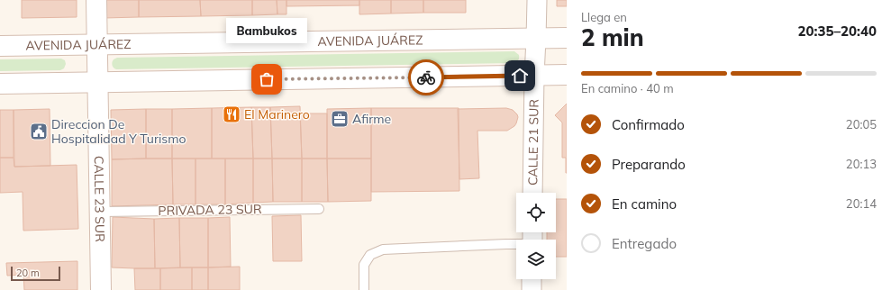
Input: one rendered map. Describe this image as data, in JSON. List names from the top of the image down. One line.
{"streets":{"main road":["AVENIDA JUÁREZ","CALLE 23 SUR"],"street":["CALLE 21 SUR"],"lane":["PRIVADA 23 SUR"]},"crossings":[["AVENIDA JUÁREZ","CALLE 21 SUR"],["AVENIDA JUÁREZ","CALLE 23 SUR"],["CALLE 23 SUR","PRIVADA 23 SUR"]],"places":{"other":["Bambukos"],"restaurant":["El Marinero"],"office":["Afirme"],"public building":["Direccion De Hospitalidad Y Turismo"]},"scale_bar":"20 m","page":{"heading":["2 min","Llega en","20:35–20:40"],"bubble":"Bambukos","bar":"En camino · 40 m","list":[["Confirmado","20:05"],["Preparando","20:13"],["En camino","20:14"],"Entregado"],"scale":"20 m"}}
